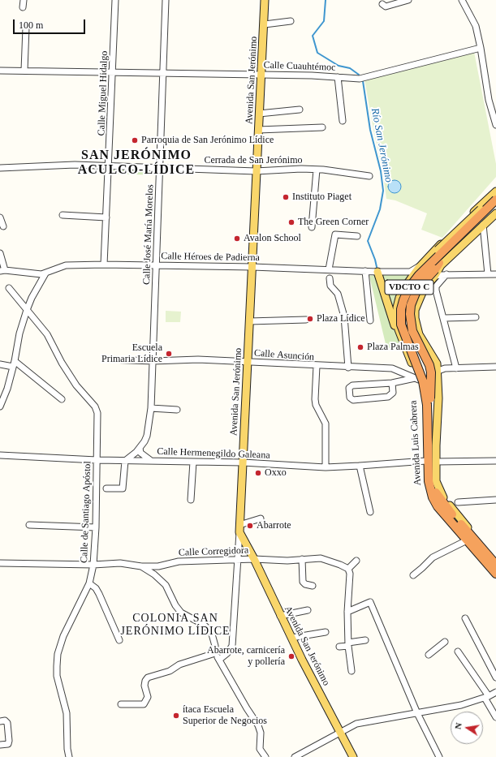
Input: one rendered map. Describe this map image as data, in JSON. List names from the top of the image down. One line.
{"streets":{"highway":["VDCTO C"],"main road":["Avenida San Jerónimo","Avenida Luis Cabrera"],"street":["Calle Cuauhtémoc","Calle Miguel Hidalgo","Cerrada de San Jerónimo","Calle José María Morelos","Calle Héroes de Padierna","Calle Asunción","Calle Hermenegildo Galeana","Calle de Santiago Apóstol","Calle Corregidora"]},"crossings":[["Calle Cuauhtémoc","Avenida San Jerónimo"],["Calle Cuauhtémoc","Calle Miguel Hidalgo"],["Calle Cuauhtémoc","Calle José María Morelos"],["Avenida San Jerónimo","Cerrada de San Jerónimo"],["Avenida San Jerónimo","Calle Héroes de Padierna"],["Avenida San Jerónimo","Calle Asunción"],["Avenida San Jerónimo","Calle Hermenegildo Galeana"],["Avenida San Jerónimo","Calle Corregidora"],["Calle Miguel Hidalgo","Cerrada de San Jerónimo"],["Calle Miguel Hidalgo","Calle Héroes de Padierna"],["Cerrada de San Jerónimo","Calle José María Morelos"],["Calle José María Morelos","Calle Héroes de Padierna"],["Calle José María Morelos","Calle Asunción"],["Calle José María Morelos","Calle Hermenegildo Galeana"],["Calle Héroes de Padierna","Avenida Luis Cabrera"],["VDCTO C","Avenida Luis Cabrera"],["Calle Asunción","Avenida Luis Cabrera"],["Avenida Luis Cabrera","Calle Hermenegildo Galeana"],["Calle Hermenegildo Galeana","Calle de Santiago Apóstol"],["Calle de Santiago Apóstol","Calle Corregidora"]],"districts":["SAN JERÓNIMO ACULCO-LÍDICE","COLONIA SAN JERÓNIMO LÍDICE"],"water":["Río San Jerónimo"],"places":["Parroquia de San Jerónimo Lídice","Instituto Piaget","The Green Corner","Avalon School","Plaza Lídice","Plaza Palmas","Escuela Primaria Lídice","Oxxo","Abarrote","Abarrote, carnicería y pollería","ítaca Escuela Superior de Negocios"],"scale_bar":"100 m","north":"left"}
